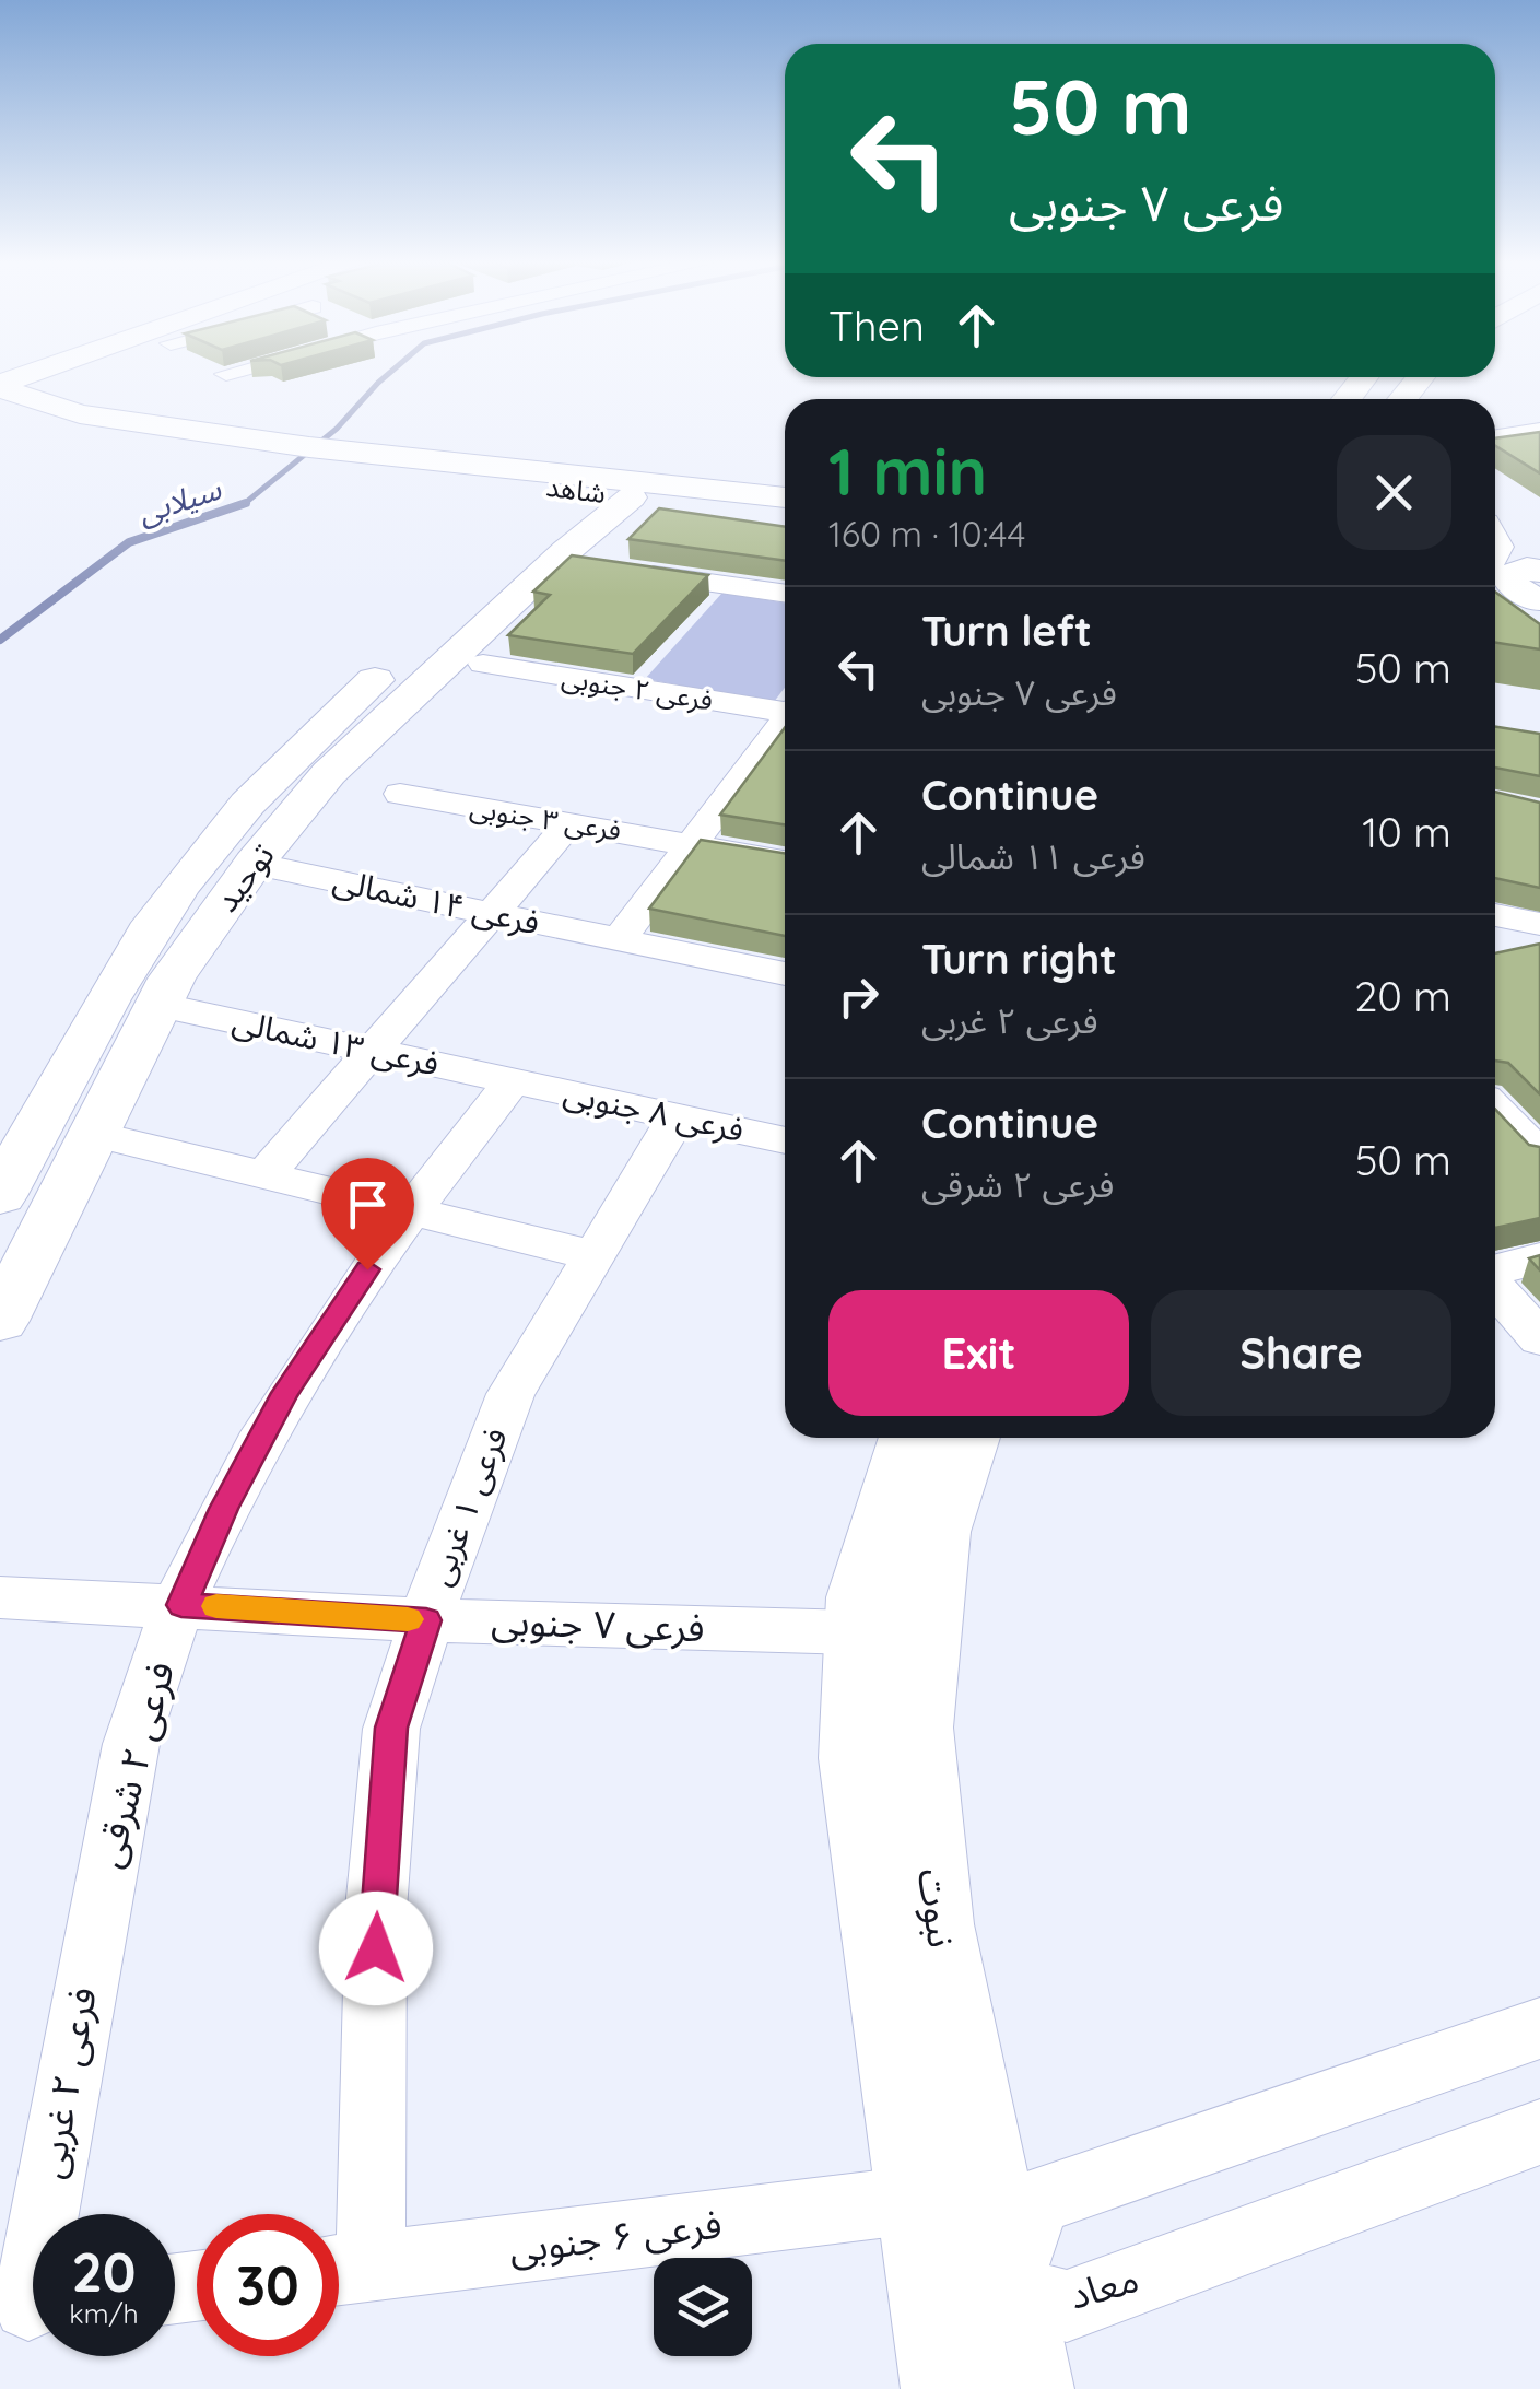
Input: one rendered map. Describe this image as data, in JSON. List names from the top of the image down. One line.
{"streets":{"main road":["شاهد","توحید","نبوت"],"street":["فرعی ۲ جنوبی","فرعی ۳ جنوبی","فرعی ۱۴ شمالی","فرعی ۱۳ شمالی","فرعی ۸ جنوبی","فرعی ۱ غربی","فرعی ۷ جنوبی","فرعی ۲ شرقی","فرعی ۲ غربی","فرعی ۶ جنوبی","معاد"]},"crossings":[["توحید","فرعی ۱۴ شمالی"],["توحید","فرعی ۱۳ شمالی"],["فرعی ۱۳ شمالی","فرعی ۸ جنوبی"],["فرعی ۱ غربی","فرعی ۷ جنوبی"],["فرعی ۱ غربی","فرعی ۶ جنوبی"],["فرعی ۷ جنوبی","فرعی ۲ شرقی"],["فرعی ۷ جنوبی","نبوت"],["فرعی ۲ شرقی","فرعی ۲ غربی"],["نبوت","فرعی ۶ جنوبی"],["نبوت","معاد"]],"water":["سیلابی"],"page":{"turn":["50 m","فرعی ۷ جنوبی"],"then":"Then","heading":["1 min","160 m · 10:44"],"list":[{"name":"Turn left","note":"فرعی ۷ جنوبی","value":"50 m"},{"name":"Continue","note":"فرعی ۱۱ شمالی","value":"10 m"},{"name":"Turn right","note":"فرعی ۲ غربی","value":"20 m"},{"name":"Continue","note":"فرعی ۲ شرقی","value":"50 m"}],"buttons":["Exit","Share"],"speed":"20 km/h","limit":"30"}}
